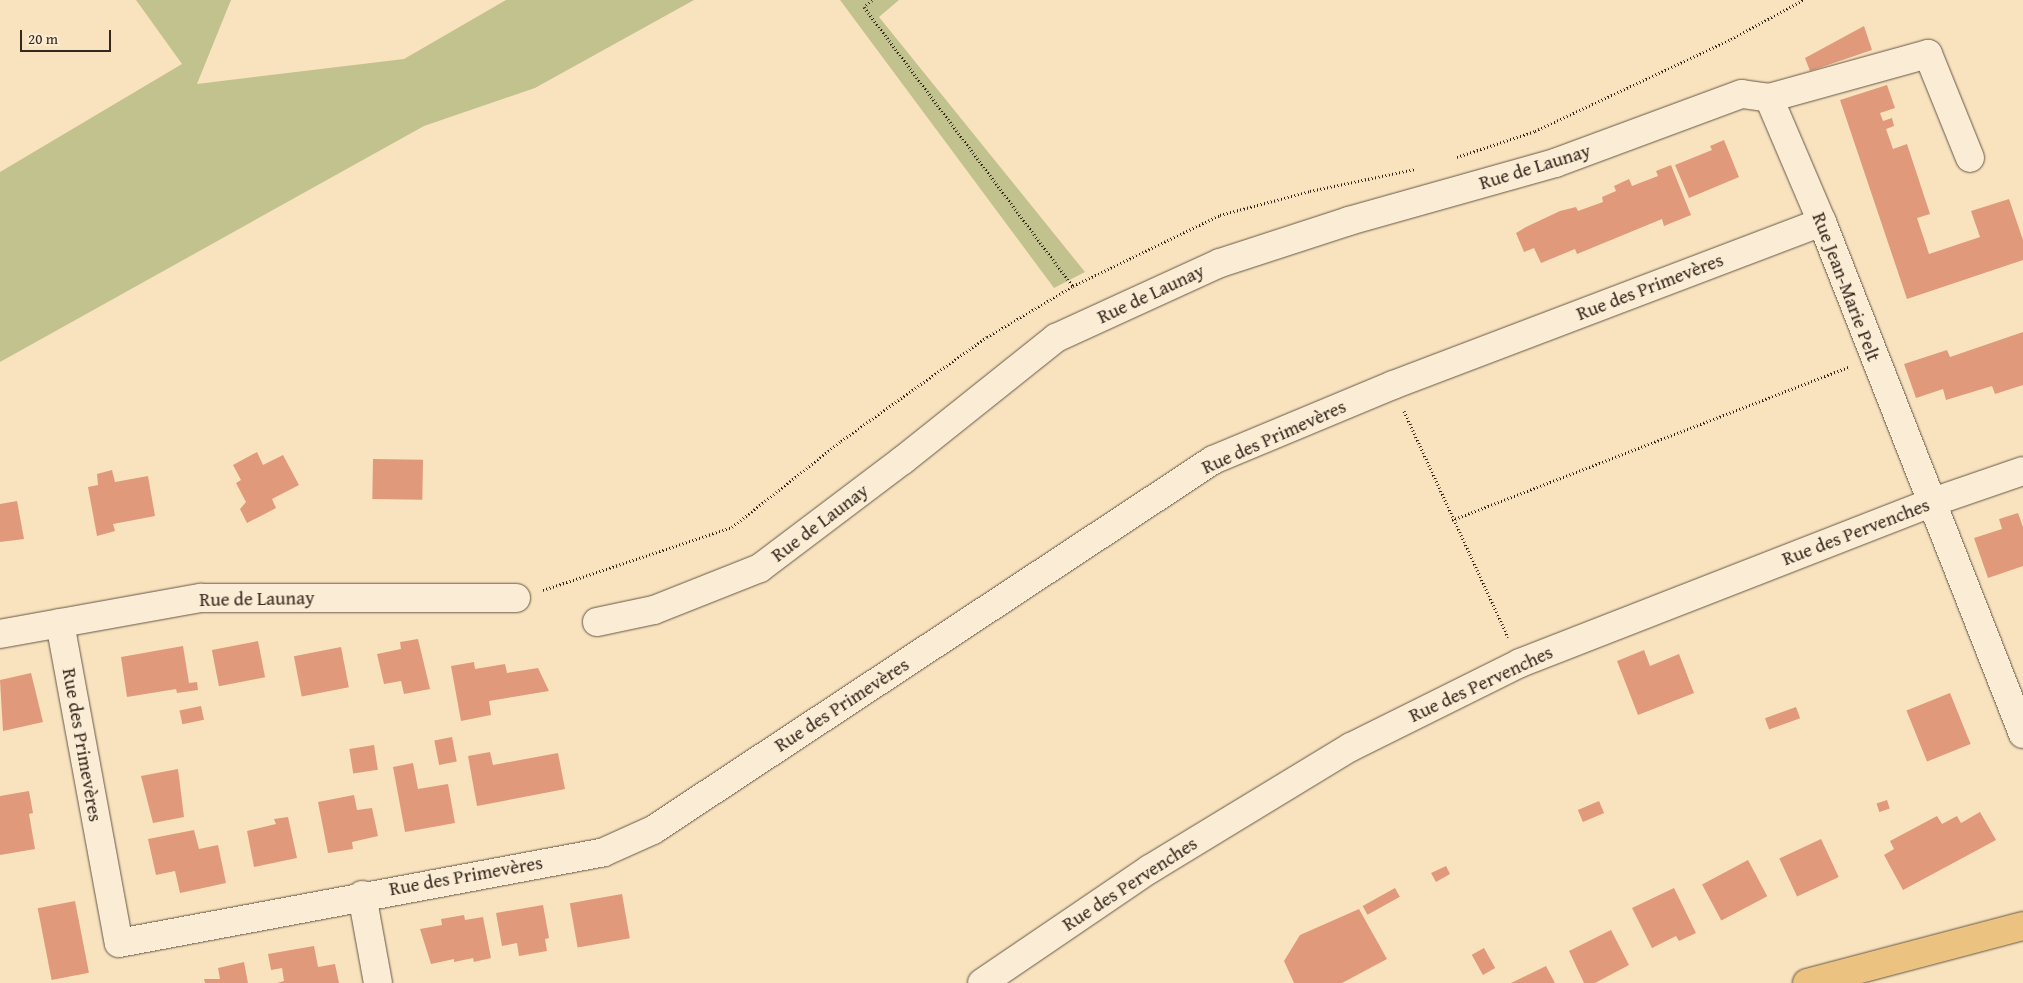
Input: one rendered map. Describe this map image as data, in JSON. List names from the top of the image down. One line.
{"streets":{"street":["Rue de Launay","Rue des Primevères","Rue Jean-Marie Pelt","Rue des Pervenches"]},"crossings":[["Rue de Launay","Rue des Primevères"],["Rue de Launay","Rue Jean-Marie Pelt"],["Rue des Primevères","Rue Jean-Marie Pelt"],["Rue Jean-Marie Pelt","Rue des Pervenches"]],"scale_bar":"20 m"}
